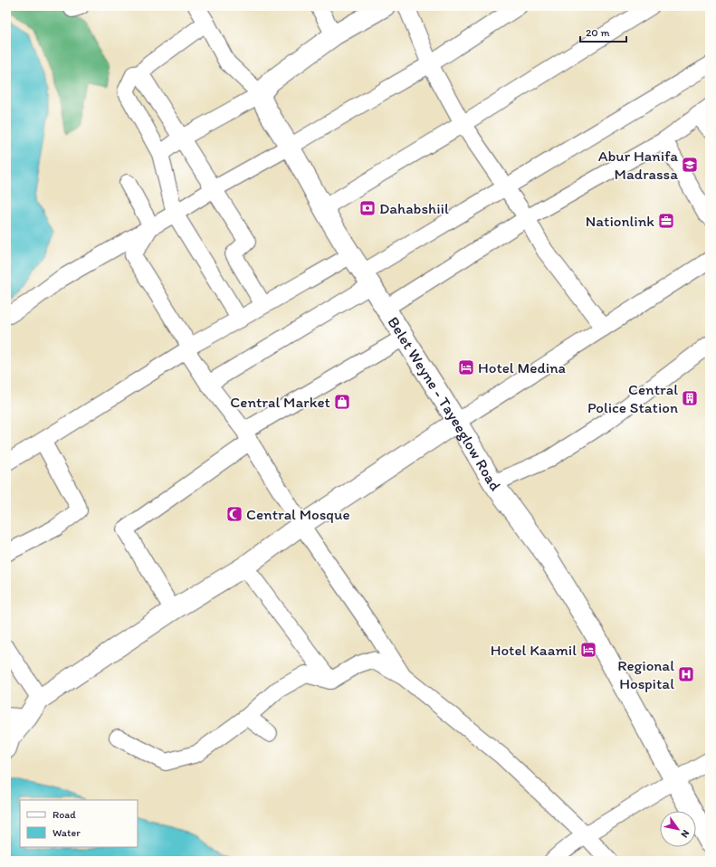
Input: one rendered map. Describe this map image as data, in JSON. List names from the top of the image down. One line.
{"streets":{"main road":["Belet Weyne - Tayeeglow Road"]},"places":{"school or university":["Abur Hanifa Madrassa"],"bank":["Dahabshiil"],"office":["Nationlink"],"hotel":["Hotel Medina","Hotel Kaamil"],"building":["Central Police Station"],"shop":["Central Market"],"mosque":["Central Mosque"],"hospital":["Regional Hospital"]},"legend":["Road","Water"],"scale_bar":"20 m","north":"bottom right"}
